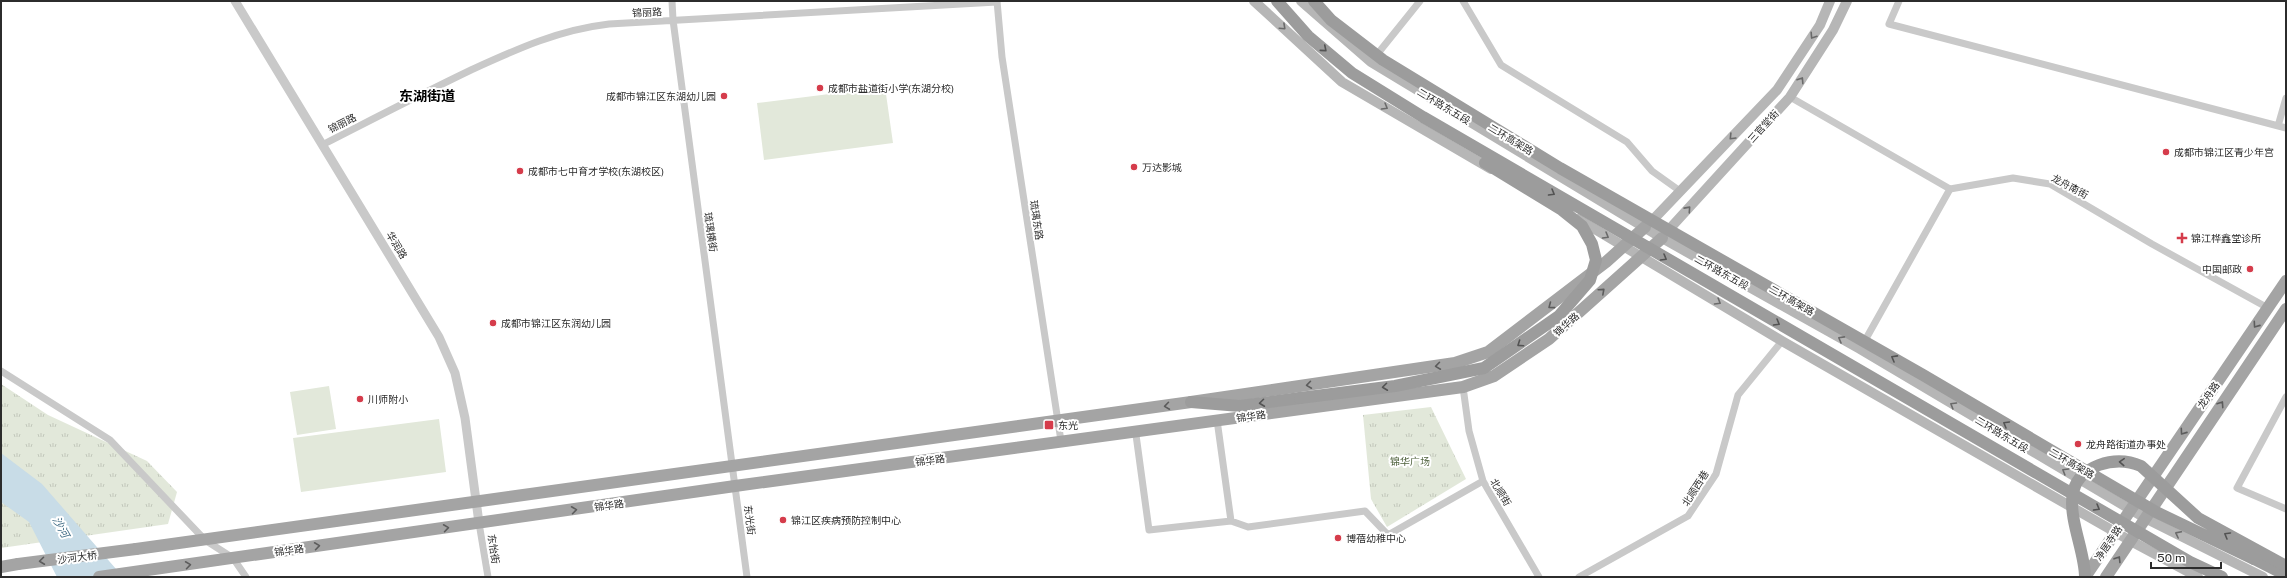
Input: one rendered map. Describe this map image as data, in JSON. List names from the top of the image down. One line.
{"streets":{"highway":["二环高架路"],"main road":["二环路东五段","三官堂街","锦华路","龙舟路","净居寺路","沙河大桥"],"street":["锦丽路","龙舟南街","琉璃东路","琉璃横街","华润路","北顺西巷","北顺街","东光街","东怡街"]},"crossings":[["锦丽路","琉璃东路"],["锦丽路","琉璃横街"],["锦丽路","华润路"],["二环路东五段","三官堂街"],["二环路东五段","锦华路"],["二环路东五段","龙舟路"],["二环路东五段","净居寺路"],["三官堂街","锦华路"],["龙舟南街","龙舟路"],["琉璃东路","锦华路"],["琉璃横街","东光街"],["华润路","锦华路"],["华润路","东怡街"],["锦华路","北顺街"],["锦华路","东光街"],["锦华路","东怡街"],["龙舟路","净居寺路"]],"one_way":["龙舟路","净居寺路","沙河大桥"],"districts":["东湖街道"],"water":["沙河"],"parks":["锦华广场"],"places":{"other":["成都市盐道街小学(东湖分校)","成都市锦江区东湖幼儿园","成都市锦江区青少年宫","万达影城","成都市七中育才学校(东湖校区)","中国邮政","成都市锦江区东润幼儿园","川师附小","龙舟路街道办事处","锦江区疾病预防控制中心","博蓓幼稚中心"],"health":["锦江桦鑫堂诊所"],"transit":["东光"]},"scale_bar":"50 m"}
